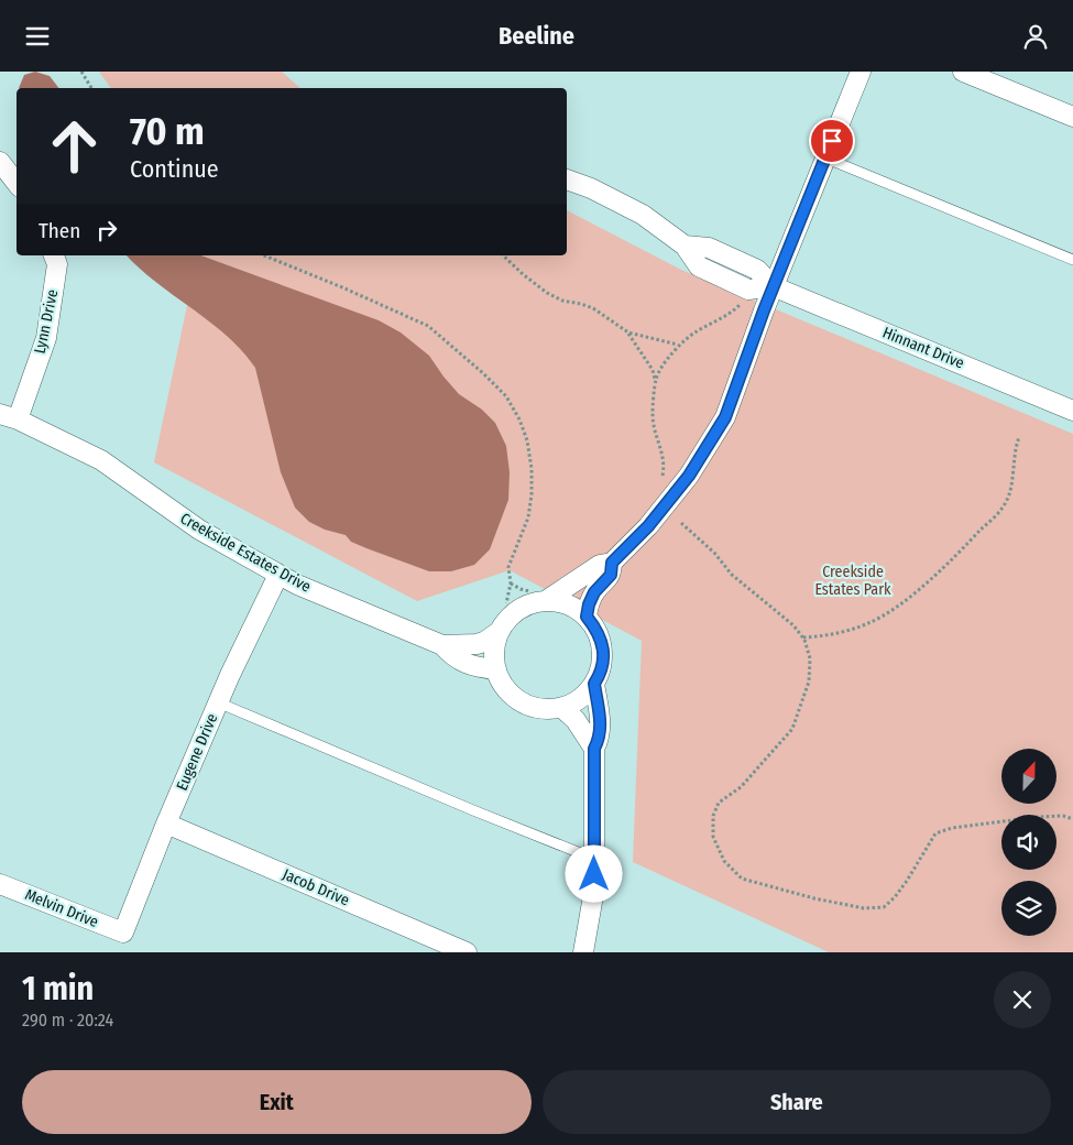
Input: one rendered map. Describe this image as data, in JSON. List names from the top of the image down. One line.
{"streets":{"street":["Lynn Drive","Hinnant Drive","Creekside Estates Drive","Eugene Drive","Jacob Drive","Melvin Drive"]},"crossings":[["Lynn Drive","Creekside Estates Drive"],["Creekside Estates Drive","Eugene Drive"],["Eugene Drive","Jacob Drive"],["Eugene Drive","Melvin Drive"]],"parks":["Creekside Estates Park"],"north":"top","page":{"header":"Beeline","turn":["70 m","Continue"],"then":"Then","heading":["1 min","290 m · 20:24"],"buttons":["Exit","Share"]}}
